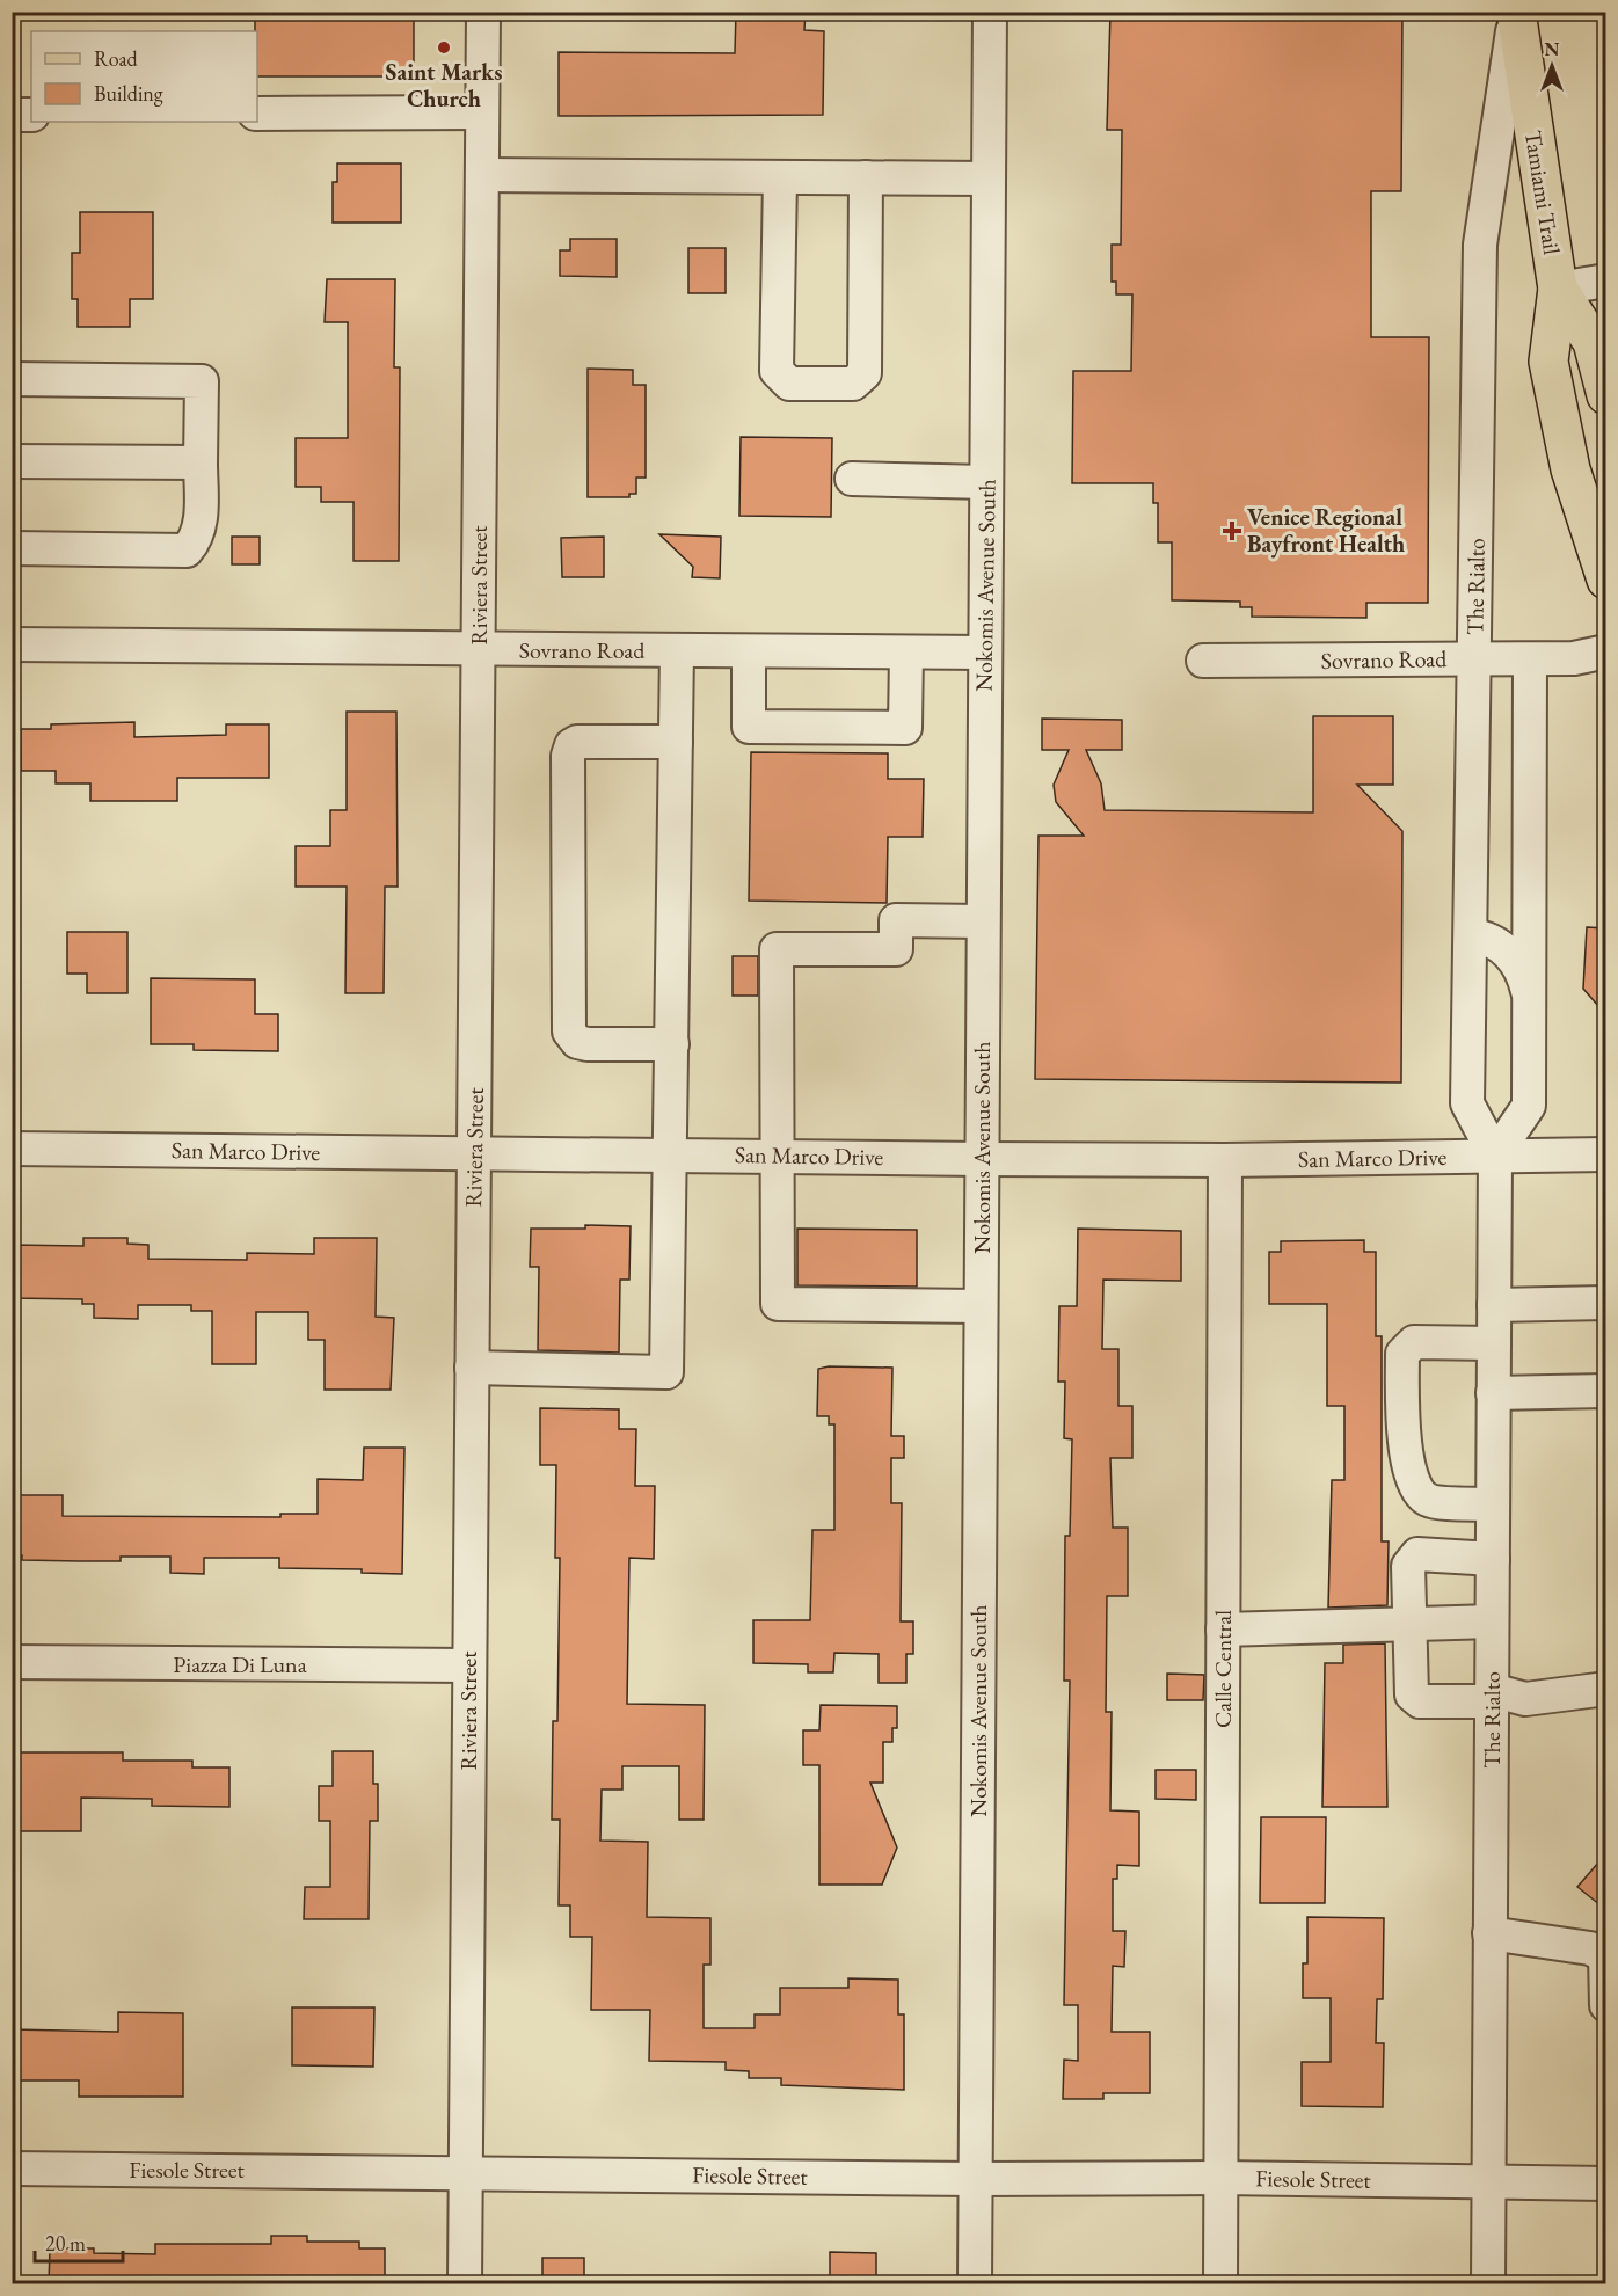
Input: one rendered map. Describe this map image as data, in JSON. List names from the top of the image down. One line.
{"streets":{"main road":["Tamiami Trail"],"street":["Riviera Street","Nokomis Avenue South","The Rialto","Sovrano Road","San Marco Drive","Piazza Di Luna","Calle Central","Fiesole Street"]},"crossings":[["Tamiami Trail","The Rialto"],["Riviera Street","Sovrano Road"],["Riviera Street","San Marco Drive"],["Riviera Street","Piazza Di Luna"],["Riviera Street","Fiesole Street"],["Nokomis Avenue South","Sovrano Road"],["Nokomis Avenue South","San Marco Drive"],["Nokomis Avenue South","Fiesole Street"],["The Rialto","Sovrano Road"],["The Rialto","San Marco Drive"],["The Rialto","Fiesole Street"],["San Marco Drive","Calle Central"],["Calle Central","Fiesole Street"]],"places":{"other":["Saint Marks Church"],"health":["Venice Regional Bayfront Health"]},"legend":["Road","Building"],"scale_bar":"20 m","north":"top"}
